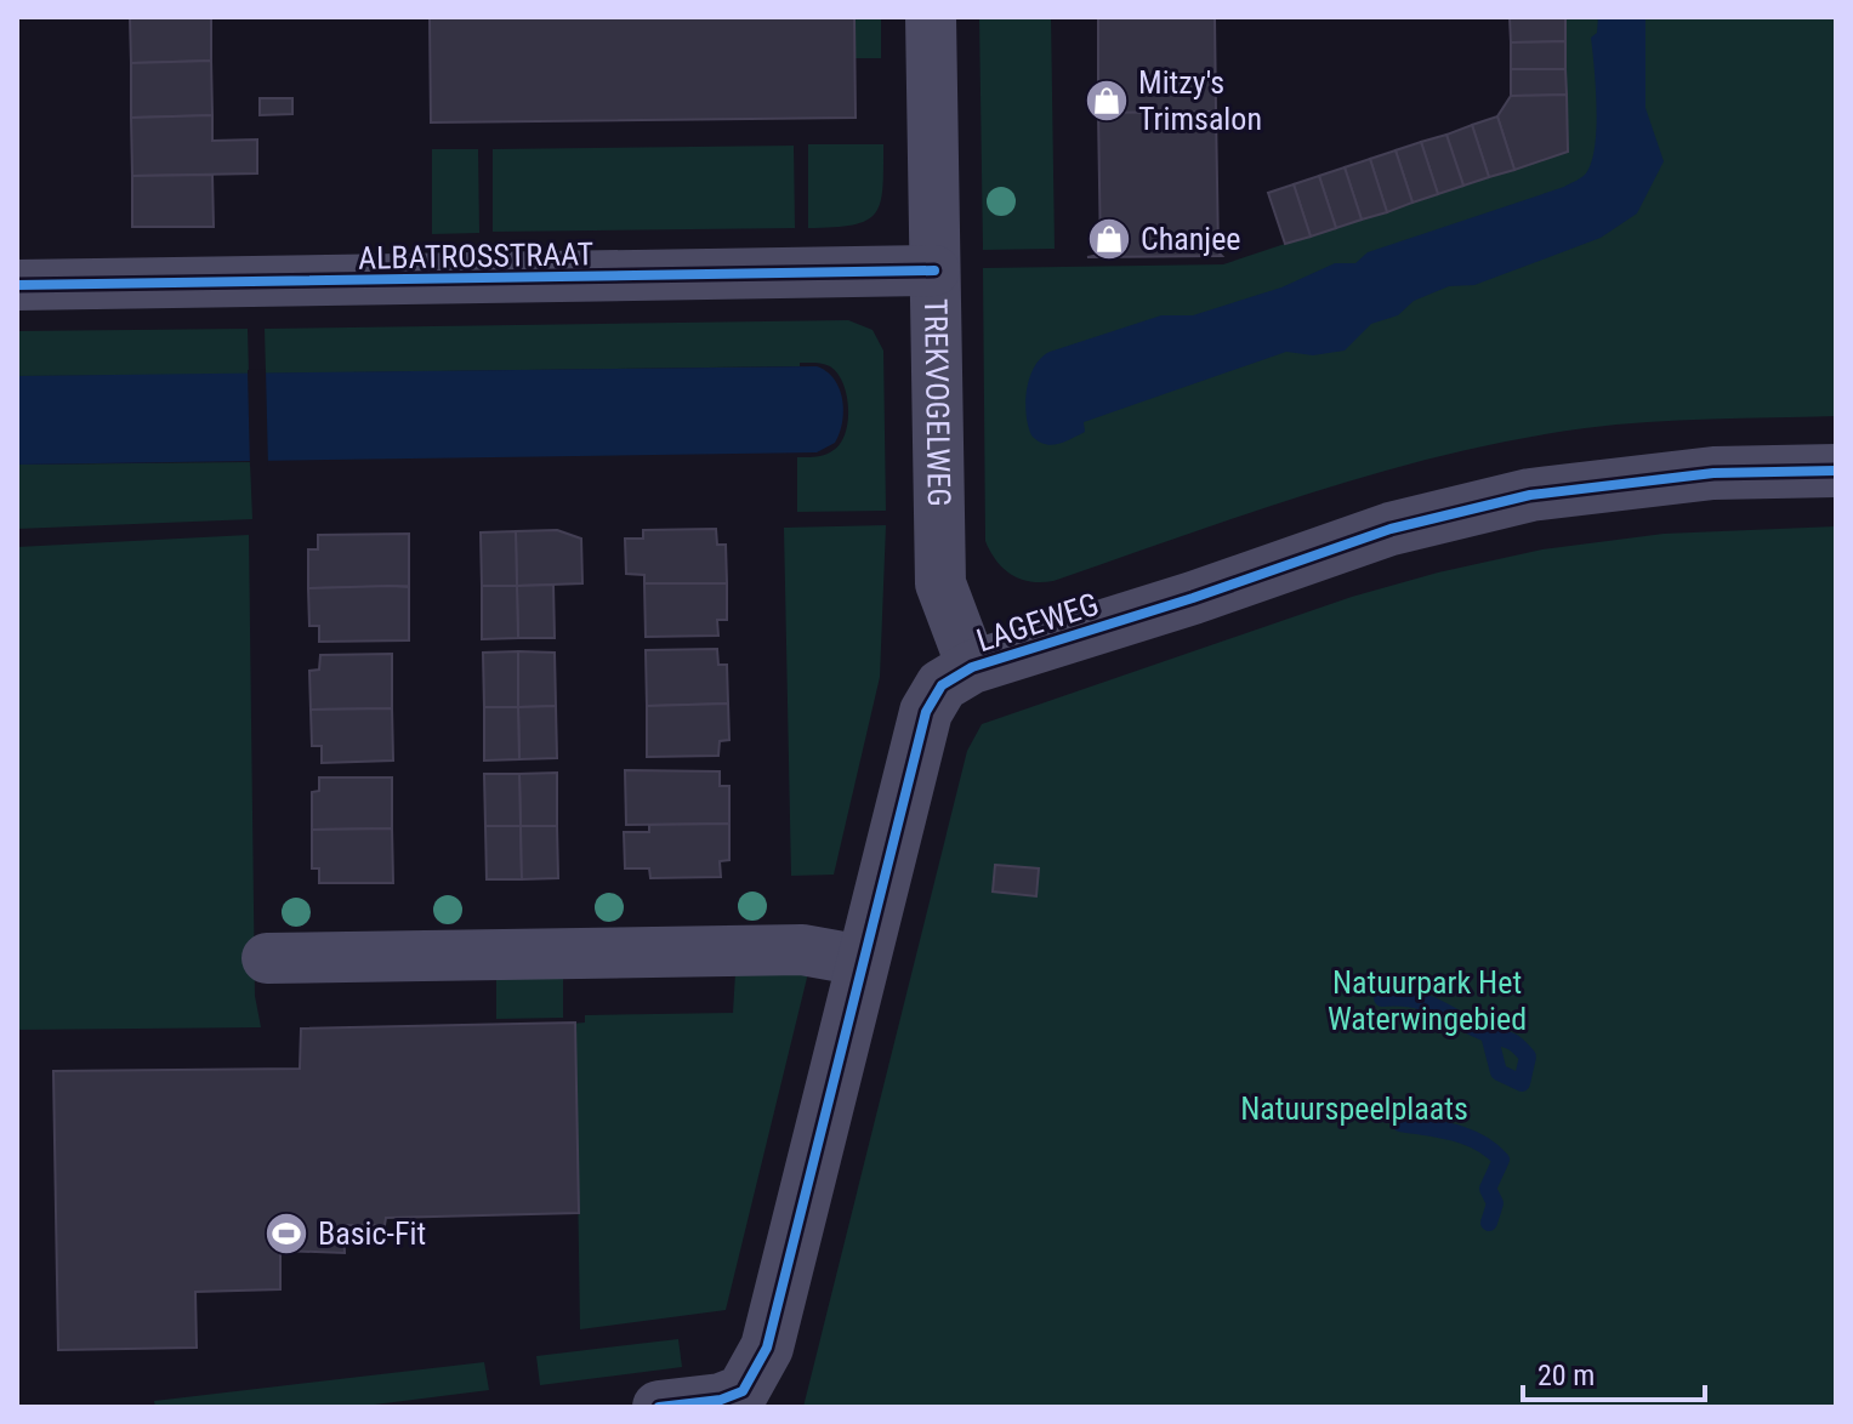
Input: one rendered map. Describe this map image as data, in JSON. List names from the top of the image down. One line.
{"streets":{"street":["ALBATROSSTRAAT","TREKVOGELWEG","LAGEWEG"]},"crossings":[["ALBATROSSTRAAT","TREKVOGELWEG"],["TREKVOGELWEG","LAGEWEG"]],"parks":["Natuurpark Het Waterwingebied","Natuurspeelplaats"],"places":{"shop":["Mitzy's Trimsalon","Chanjee"],"sports":["Basic-Fit"]},"scale_bar":"20 m"}
